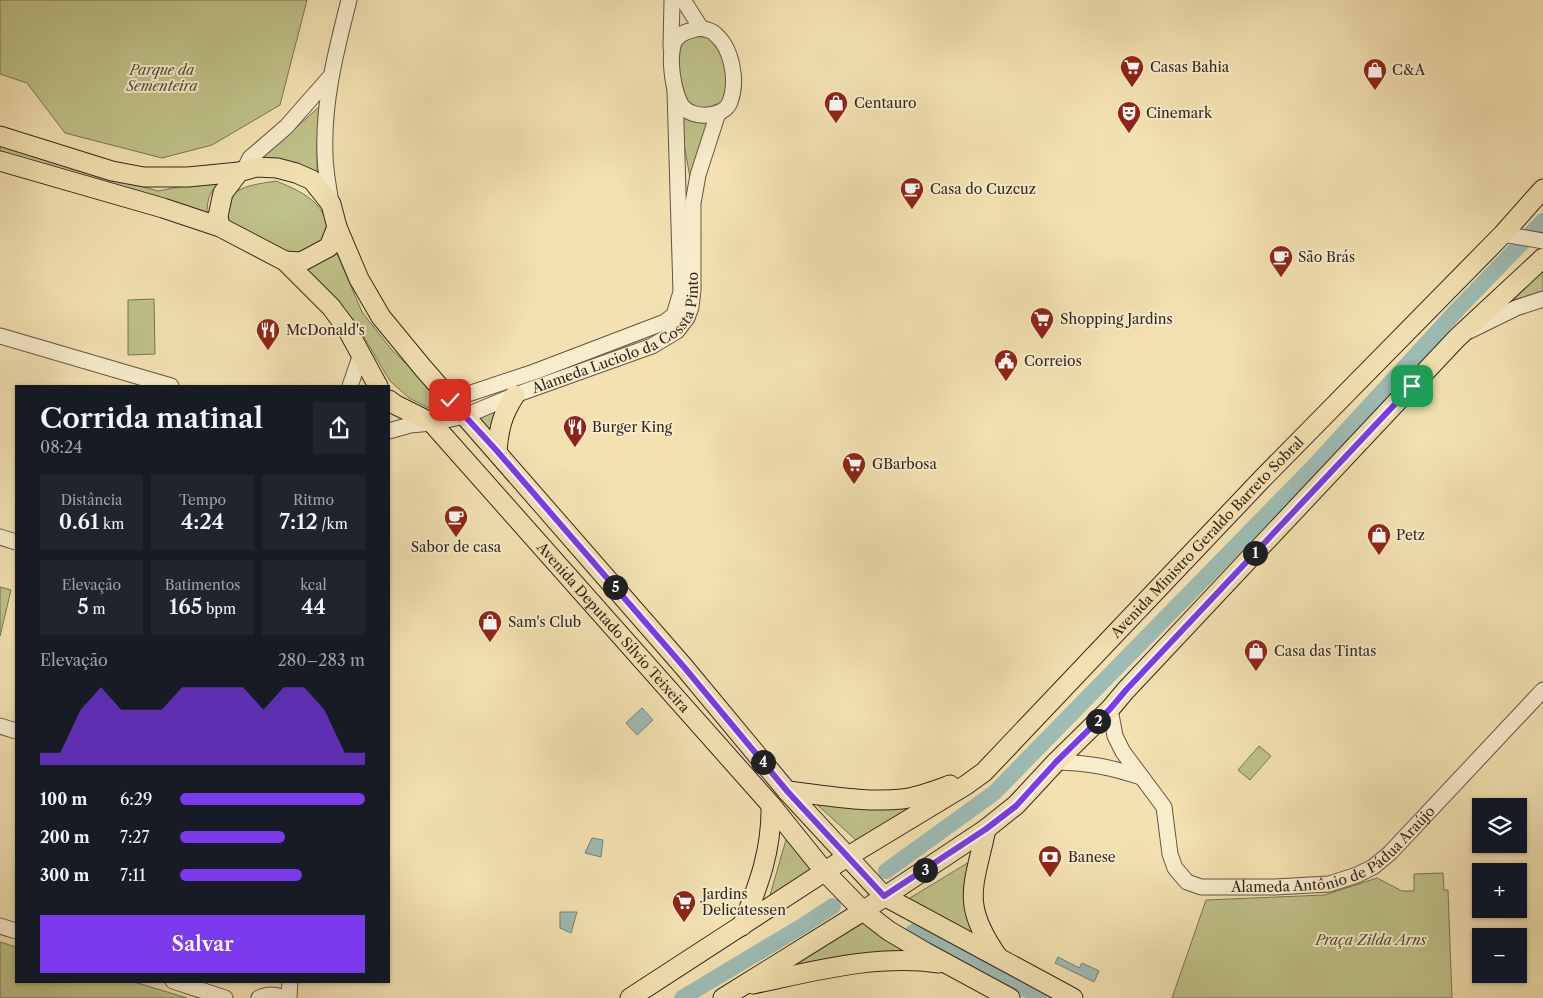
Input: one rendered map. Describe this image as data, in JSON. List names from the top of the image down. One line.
{"streets":{"main road":["Avenida Ministro Geraldo Barreto Sobral","Avenida Deputado Sílvio Teixeira"],"street":["Alameda Luciolo da Cossta Pinto","Alameda Antônio de Pádua Araújo"]},"crossings":[["Alameda Luciolo da Cossta Pinto","Avenida Deputado Sílvio Teixeira"],["Avenida Ministro Geraldo Barreto Sobral","Avenida Deputado Sílvio Teixeira"]],"parks":["Parque da Sementeira","Praça Zilda Arns"],"places":{"supermarket":["Casas Bahia","Shopping Jardins","GBarbosa","Jardins Delicatessen"],"shop":["C&A","Centauro","Petz","Sam's Club","Casa das Tintas"],"theatre":["Cinemark"],"cafe":["Casa do Cuzcuz","São Brás","Sabor de casa"],"restaurant":["McDonald's","Burger King"],"public building":["Correios"],"bank":["Banese"]},"page":{"heading":["Corrida matinal","08:24"],"stats":[["Distância","0.61 km"],["Tempo","4:24"],["Ritmo","7:12 /km"],["Elevação","5 m"],["Batimentos","165 bpm"],["kcal","44"]],"pins":["1","5","2","4","3"],"chart":["Elevação","280–283 m"],"list":[{"name":"100 m","note":"6:29"},{"name":"200 m","note":"7:27"},{"name":"300 m","note":"7:11"}],"map_buttons":["+","−"],"buttons":"Salvar"}}
